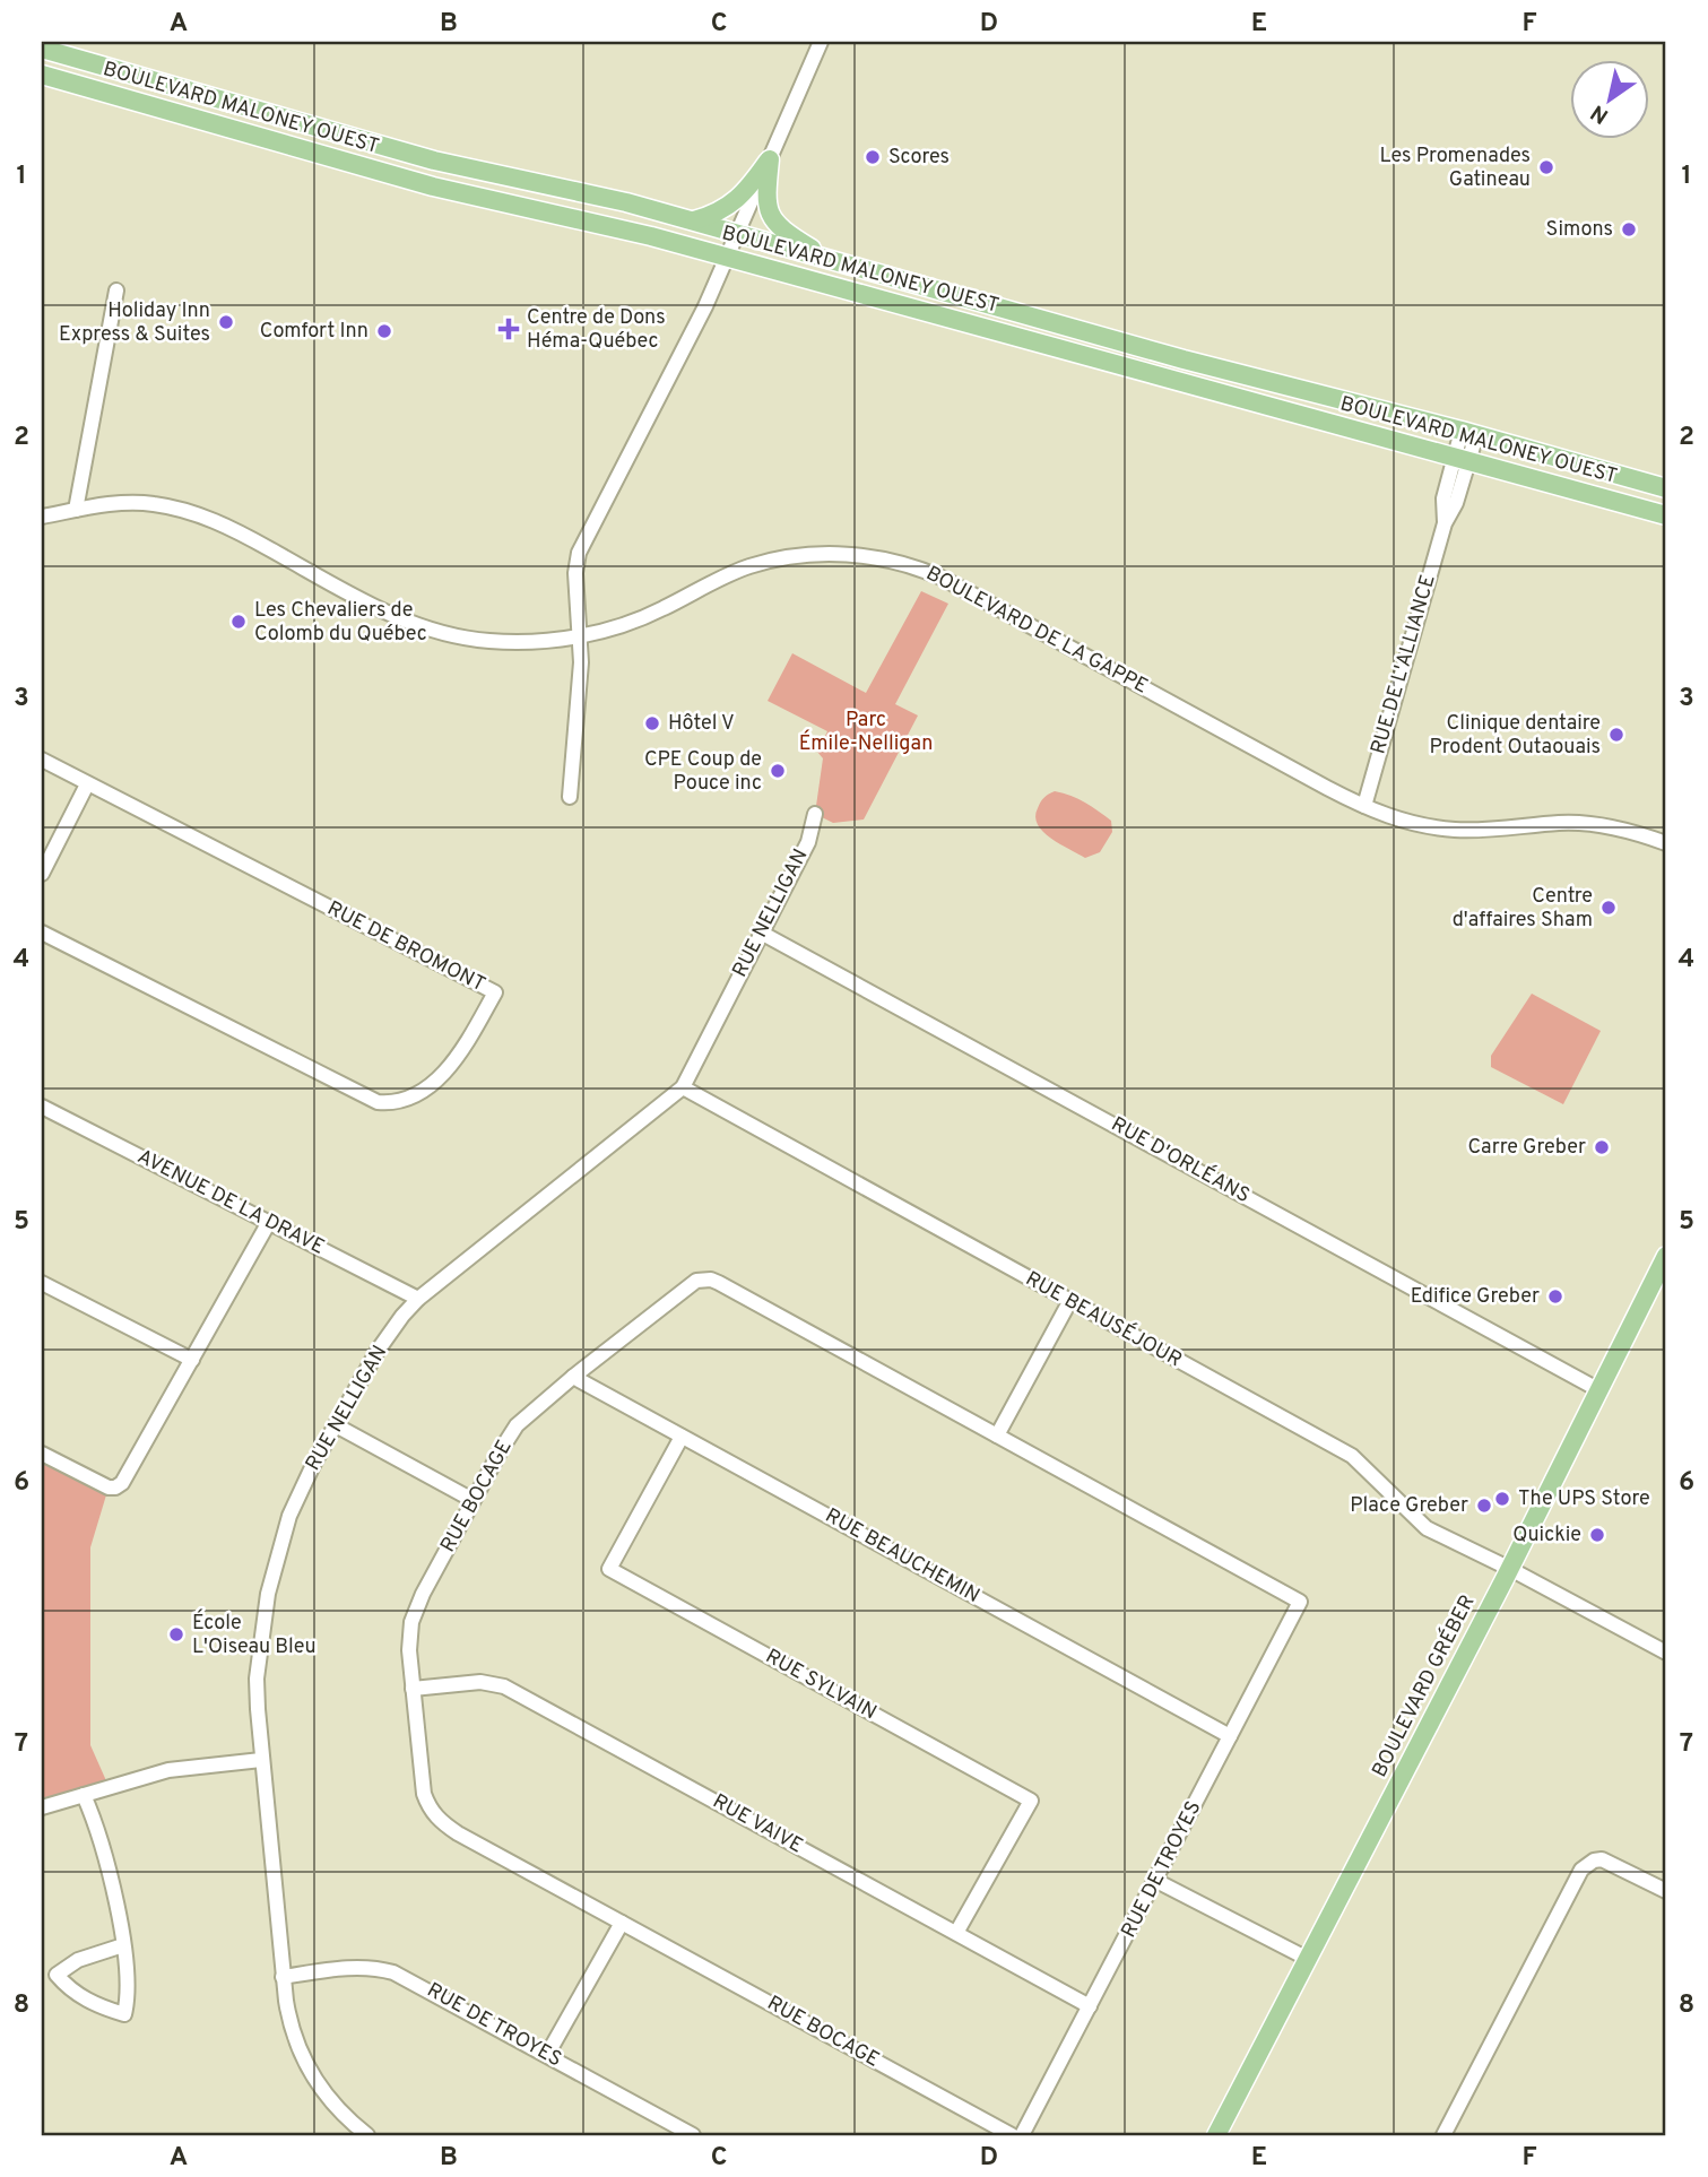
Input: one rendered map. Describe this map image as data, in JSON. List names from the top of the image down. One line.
{"streets":{"main road":["BOULEVARD MALONEY OUEST","BOULEVARD GRÉBER"],"street":["BOULEVARD DE LA GAPPE","RUE DE L'ALLIANCE","RUE NELLIGAN","RUE DE BROMONT","RUE D'ORLÉANS","AVENUE DE LA DRAVE","RUE BEAUSÉJOUR","RUE BOCAGE","RUE BEAUCHEMIN","RUE SYLVAIN","RUE VAIVE","RUE DE TROYES"]},"crossings":[["BOULEVARD MALONEY OUEST","RUE DE L'ALLIANCE"],["BOULEVARD DE LA GAPPE","RUE DE L'ALLIANCE"],["RUE NELLIGAN","RUE D'ORLÉANS"],["RUE NELLIGAN","AVENUE DE LA DRAVE"],["RUE NELLIGAN","RUE BEAUSÉJOUR"],["RUE NELLIGAN","RUE DE TROYES"],["RUE D'ORLÉANS","BOULEVARD GRÉBER"],["RUE BEAUSÉJOUR","BOULEVARD GRÉBER"],["RUE BOCAGE","RUE BEAUCHEMIN"],["RUE BOCAGE","RUE VAIVE"],["RUE BOCAGE","RUE DE TROYES"],["RUE BEAUCHEMIN","RUE SYLVAIN"],["RUE BEAUCHEMIN","RUE DE TROYES"],["RUE SYLVAIN","RUE VAIVE"],["RUE VAIVE","RUE DE TROYES"]],"parks":["Parc Émile-Nelligan"],"places":{"other":["Scores","Les Promenades Gatineau","Simons","Holiday Inn Express & Suites","Comfort Inn","Les Chevaliers de Colomb du Québec","Hôtel V","Clinique dentaire Prodent Outaouais","CPE Coup de Pouce inc","Centre d'affaires Sham","Carre Greber","Edifice Greber","The UPS Store","Place Greber","Quickie","École L'Oiseau Bleu"],"health":["Centre de Dons Héma-Québec"]},"north":"bottom left","grid":{"columns":["A","B","C","D","E","F"],"rows":["1","2","3","4","5","6","7","8"]}}
